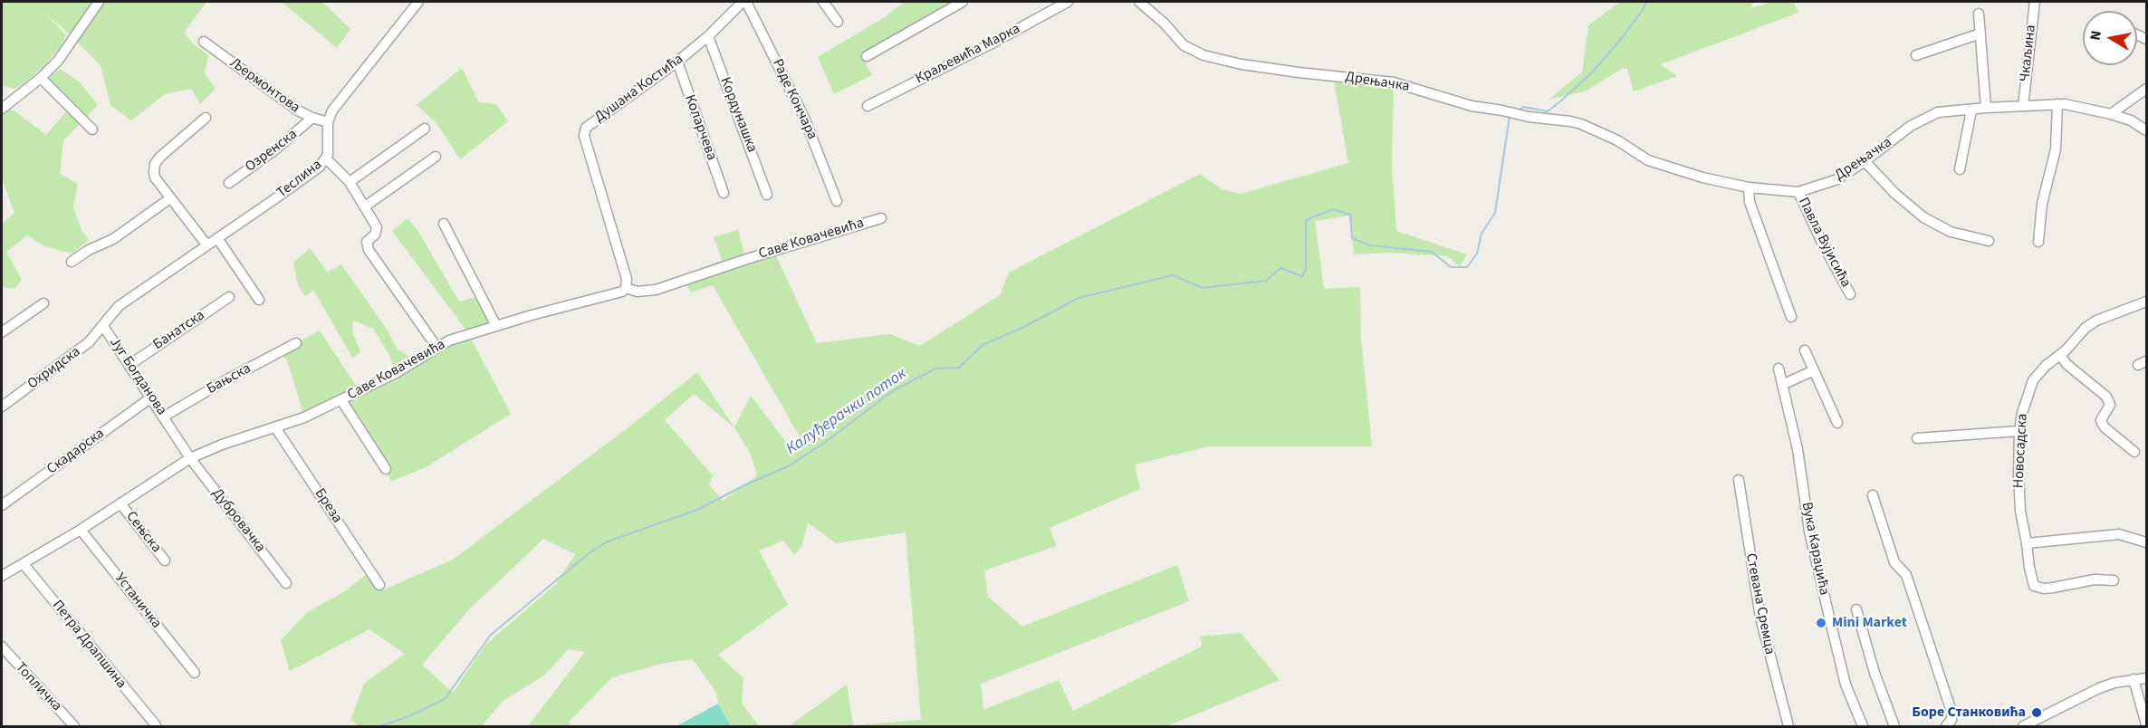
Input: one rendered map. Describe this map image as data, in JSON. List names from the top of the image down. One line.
{"streets":{"street":["Чкаљина","Краљевића Марка","Дрењачка","Љермонтова","Душана Костића","Раде Кончара","Кордунашка","Коларчева","Озренска","Теслина","Саве Ковачевића","Павла Вујисића","Банатска","Охридска","Југ Богданова","Бањска","Новосадска","Скадарска","Бреза","Дубровачка","Сењска","Вука Караџића","Устаничка","Стевана Сремца","Петра Драпшина","Топличка"]},"crossings":[["Чкаљина","Дрењачка"],["Дрењачка","Павла Вујисића"],["Љермонтова","Озренска"],["Љермонтова","Теслина"],["Душана Костића","Раде Кончара"],["Душана Костића","Кордунашка"],["Душана Костића","Коларчева"],["Душана Костића","Саве Ковачевића"],["Теслина","Југ Богданова"],["Саве Ковачевића","Југ Богданова"],["Саве Ковачевића","Бреза"],["Саве Ковачевића","Дубровачка"],["Саве Ковачевића","Сењска"],["Саве Ковачевића","Устаничка"],["Саве Ковачевића","Петра Драпшина"],["Банатска","Југ Богданова"],["Охридска","Југ Богданова"],["Југ Богданова","Бањска"],["Југ Богданова","Скадарска"],["Југ Богданова","Дубровачка"]],"water":["Калуђерачки поток"],"places":["Mini Market","Боре Станковића"],"north":"left"}
